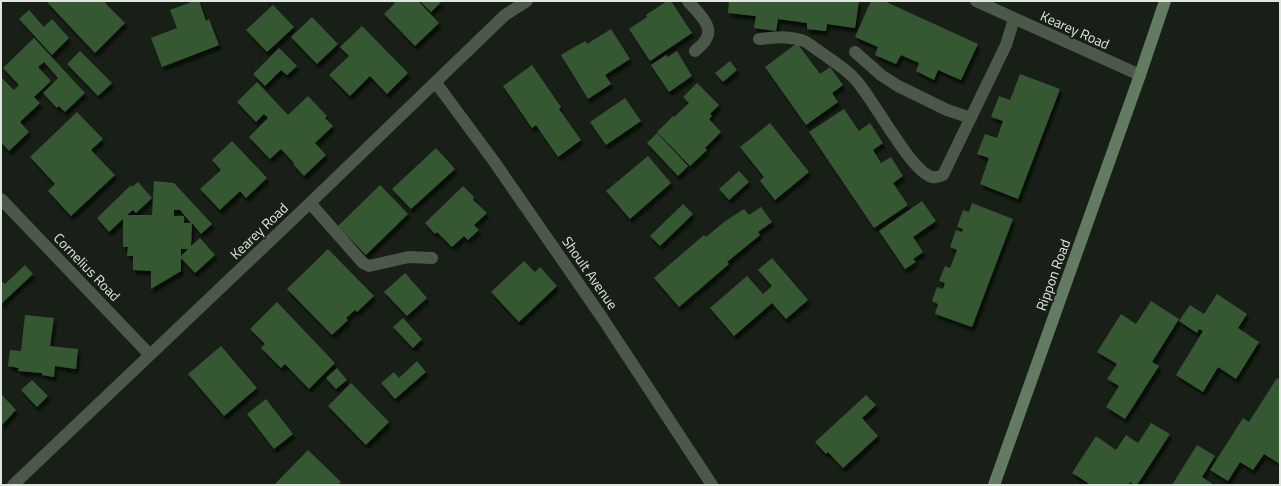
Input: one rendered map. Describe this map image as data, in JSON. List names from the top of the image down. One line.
{"streets":{"street":["Kearey Road","Cornelius Road","Shoult Avenue","Rippon Road"]},"crossings":[["Kearey Road","Cornelius Road"],["Kearey Road","Shoult Avenue"],["Kearey Road","Rippon Road"]]}
